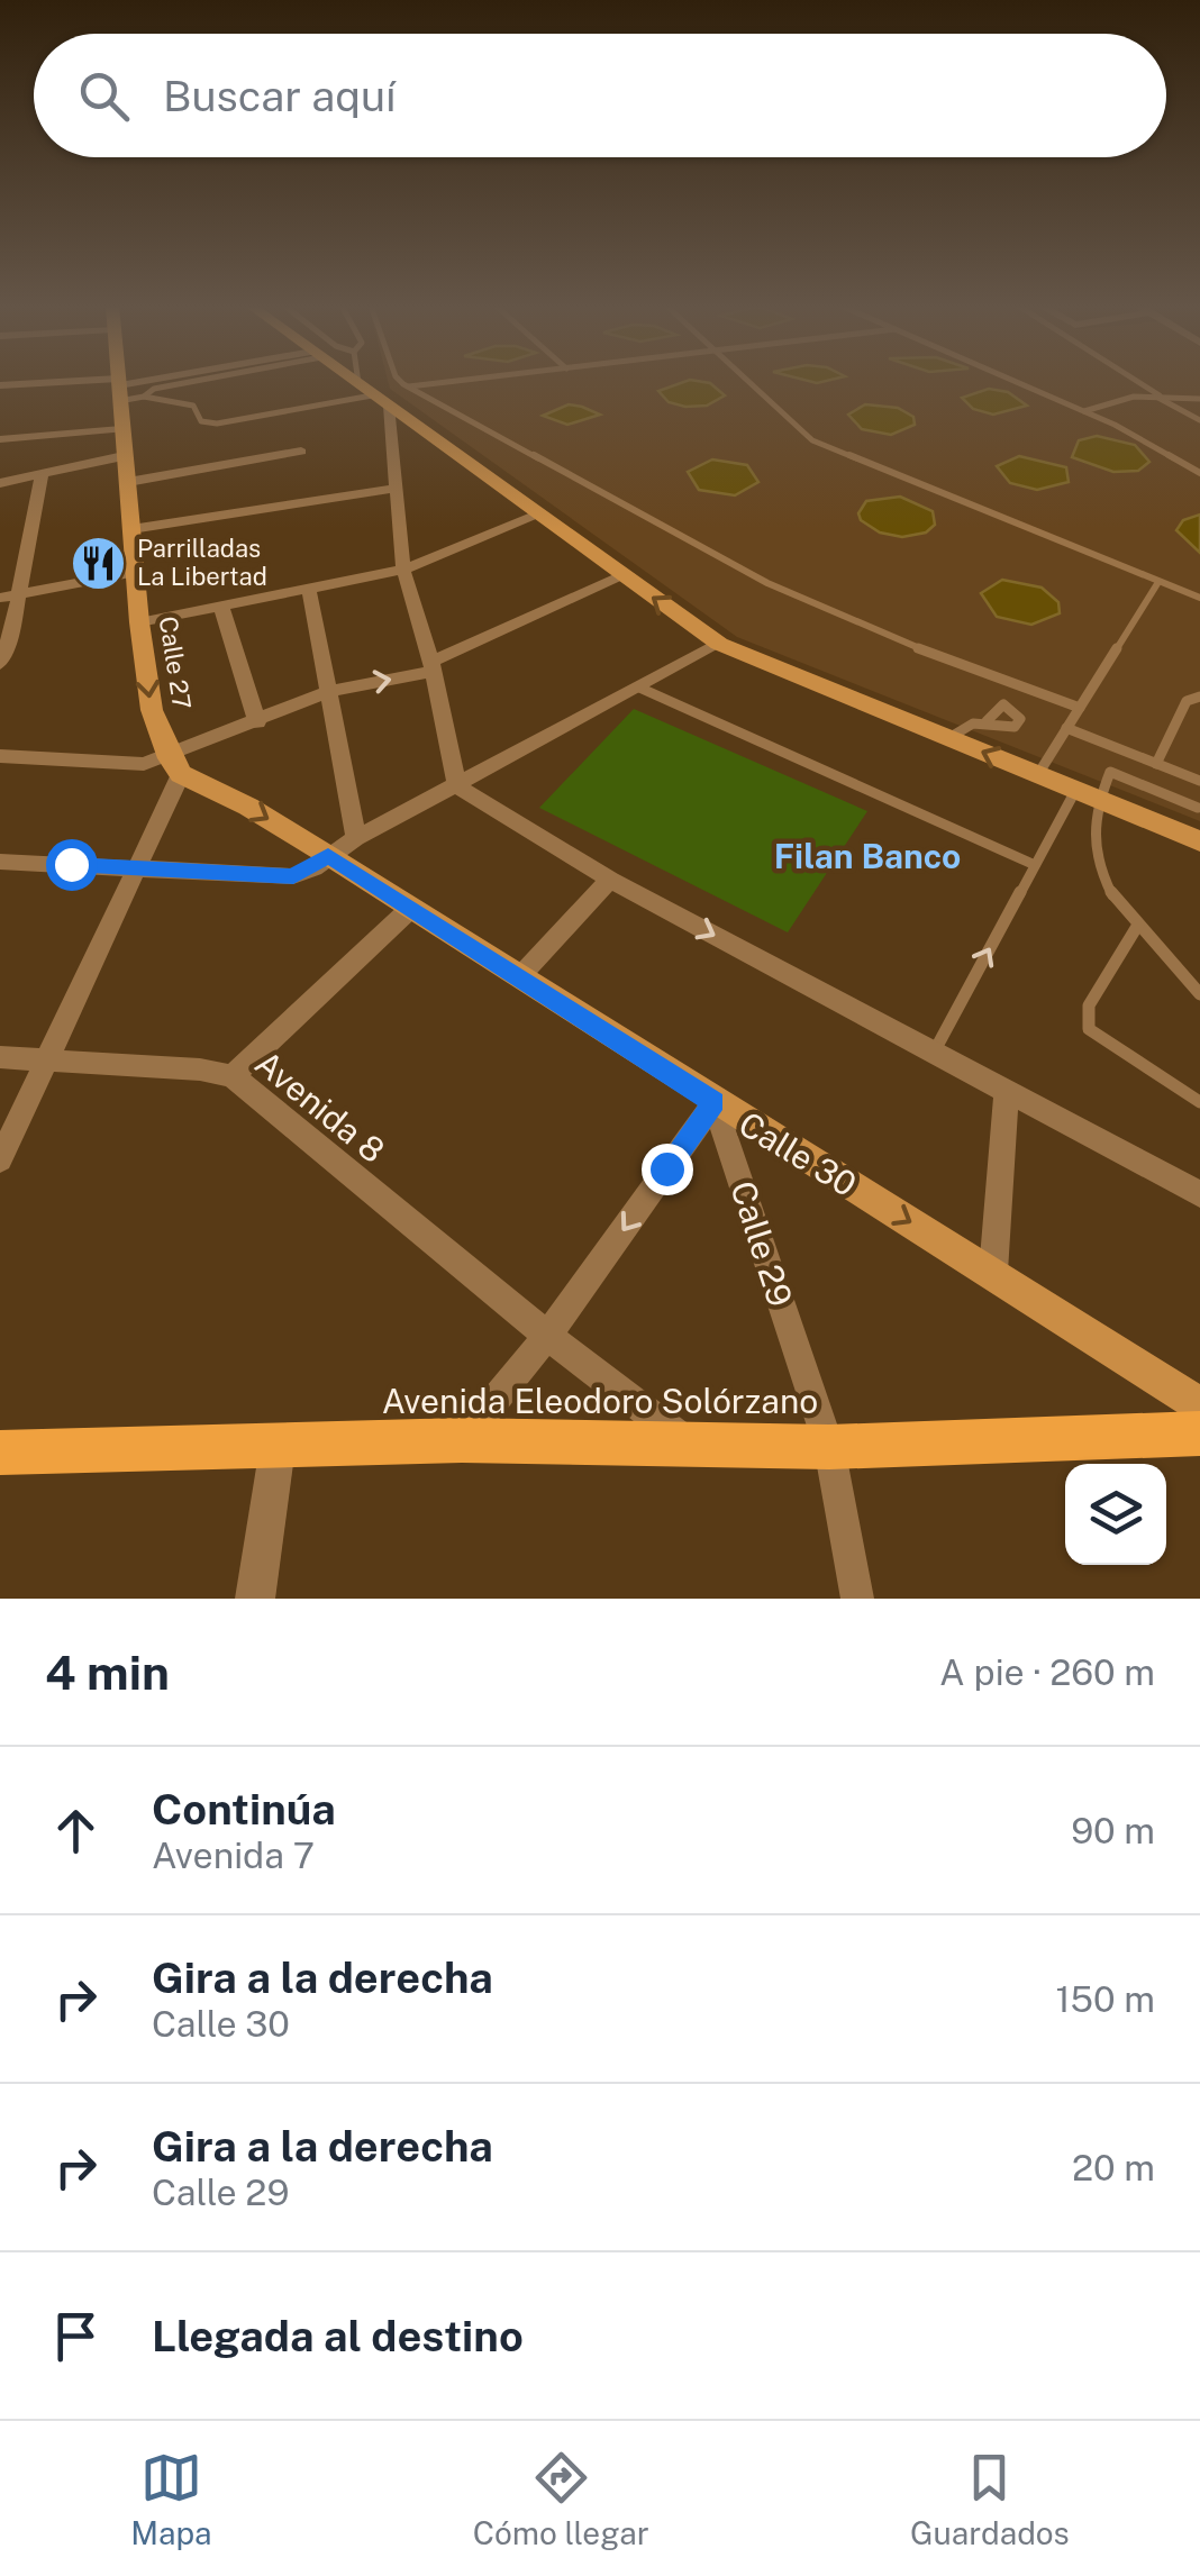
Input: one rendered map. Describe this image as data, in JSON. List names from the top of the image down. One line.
{"streets":{"main road":["Calle 27","Calle 30","Avenida Eleodoro Solórzano"],"street":["Avenida 8","Calle 29"]},"crossings":[["Calle 27","Calle 30"],["Avenida 8","Avenida Eleodoro Solórzano"],["Calle 30","Calle 29"],["Calle 29","Avenida Eleodoro Solórzano"]],"one_way":["Calle 27","Calle 30"],"districts":["Filan Banco"],"places":{"restaurant":["Parrilladas La Libertad"]},"page":{"search":"Buscar aquí","heading":["4 min","A pie · 260 m"],"list":[["Continúa","Avenida 7","90 m"],["Gira a la derecha","Calle 30","150 m"],["Gira a la derecha","Calle 29","20 m"],"Llegada al destino"],"nav":["Mapa","Cómo llegar","Guardados"]}}
